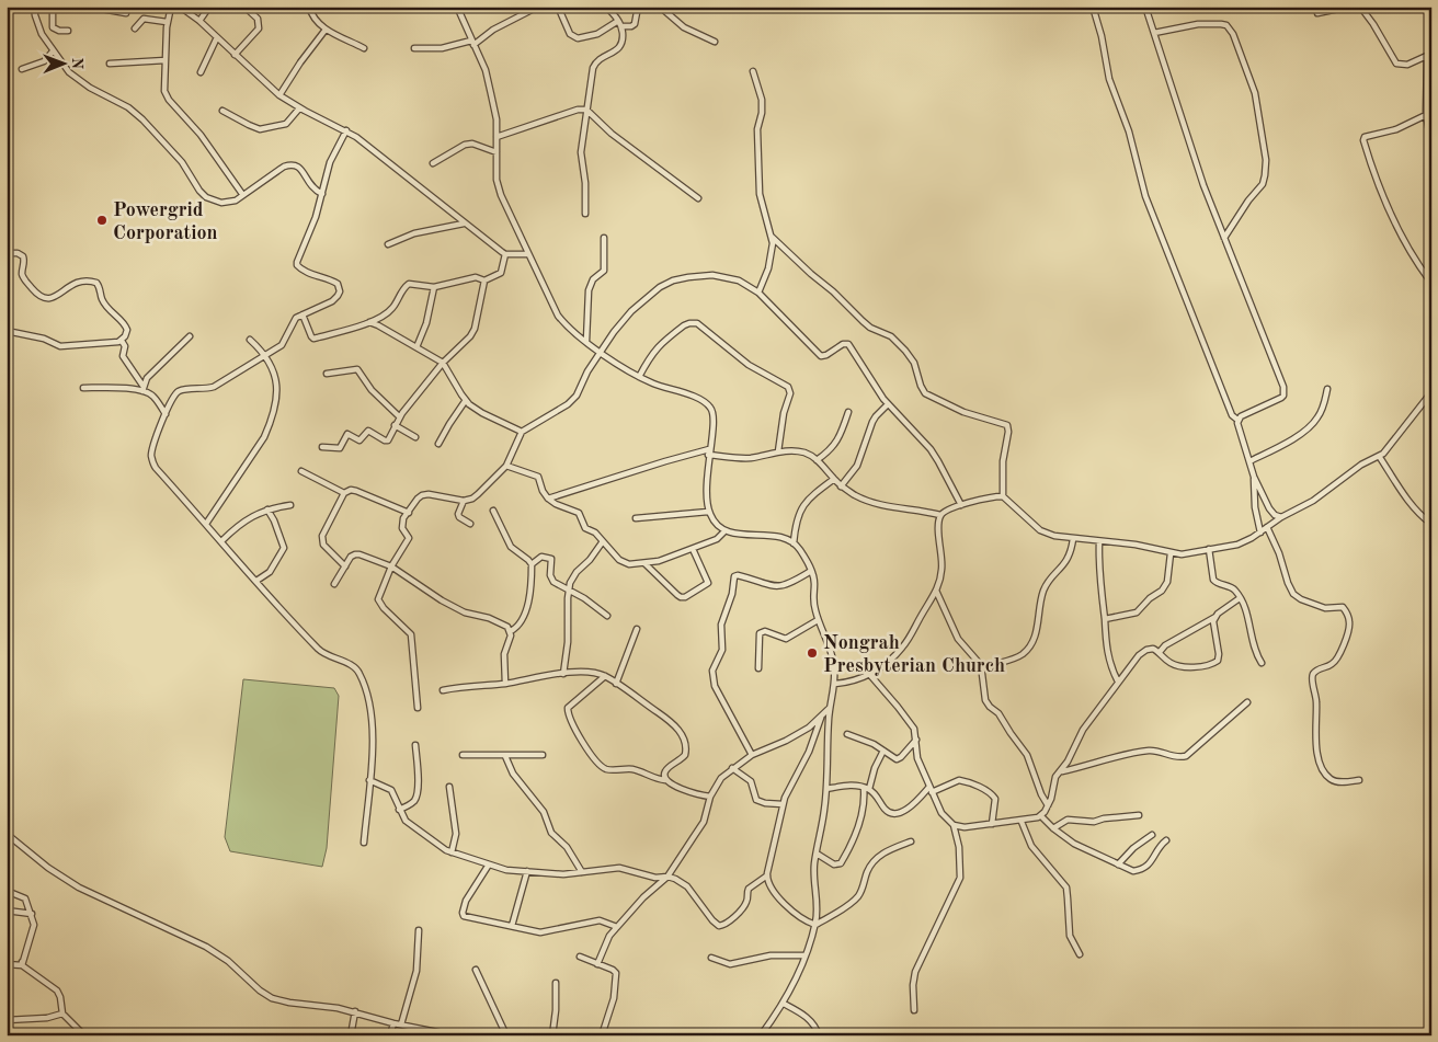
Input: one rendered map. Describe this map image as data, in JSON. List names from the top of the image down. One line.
{"places":["Powergrid Corporation","Nongrah Presbyterian Church"],"north":"right"}
